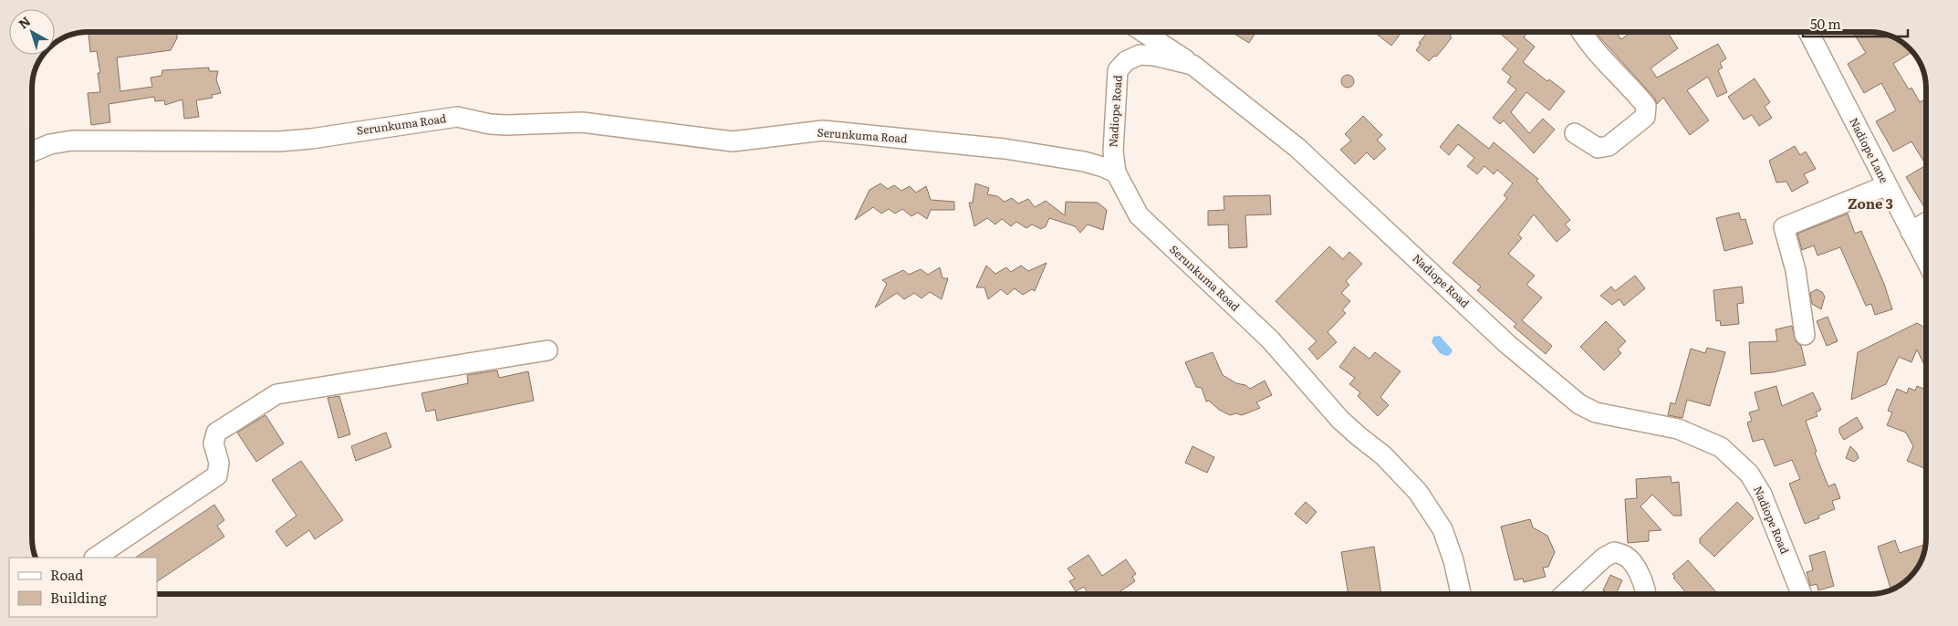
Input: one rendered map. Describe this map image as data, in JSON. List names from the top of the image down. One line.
{"streets":{"street":["Nadiope Road","Serunkuma Road","Nadiope Lane"]},"crossings":[["Nadiope Road","Serunkuma Road"]],"districts":["Zone 3"],"legend":["Road","Building"],"scale_bar":"50 m","north":"top left"}
